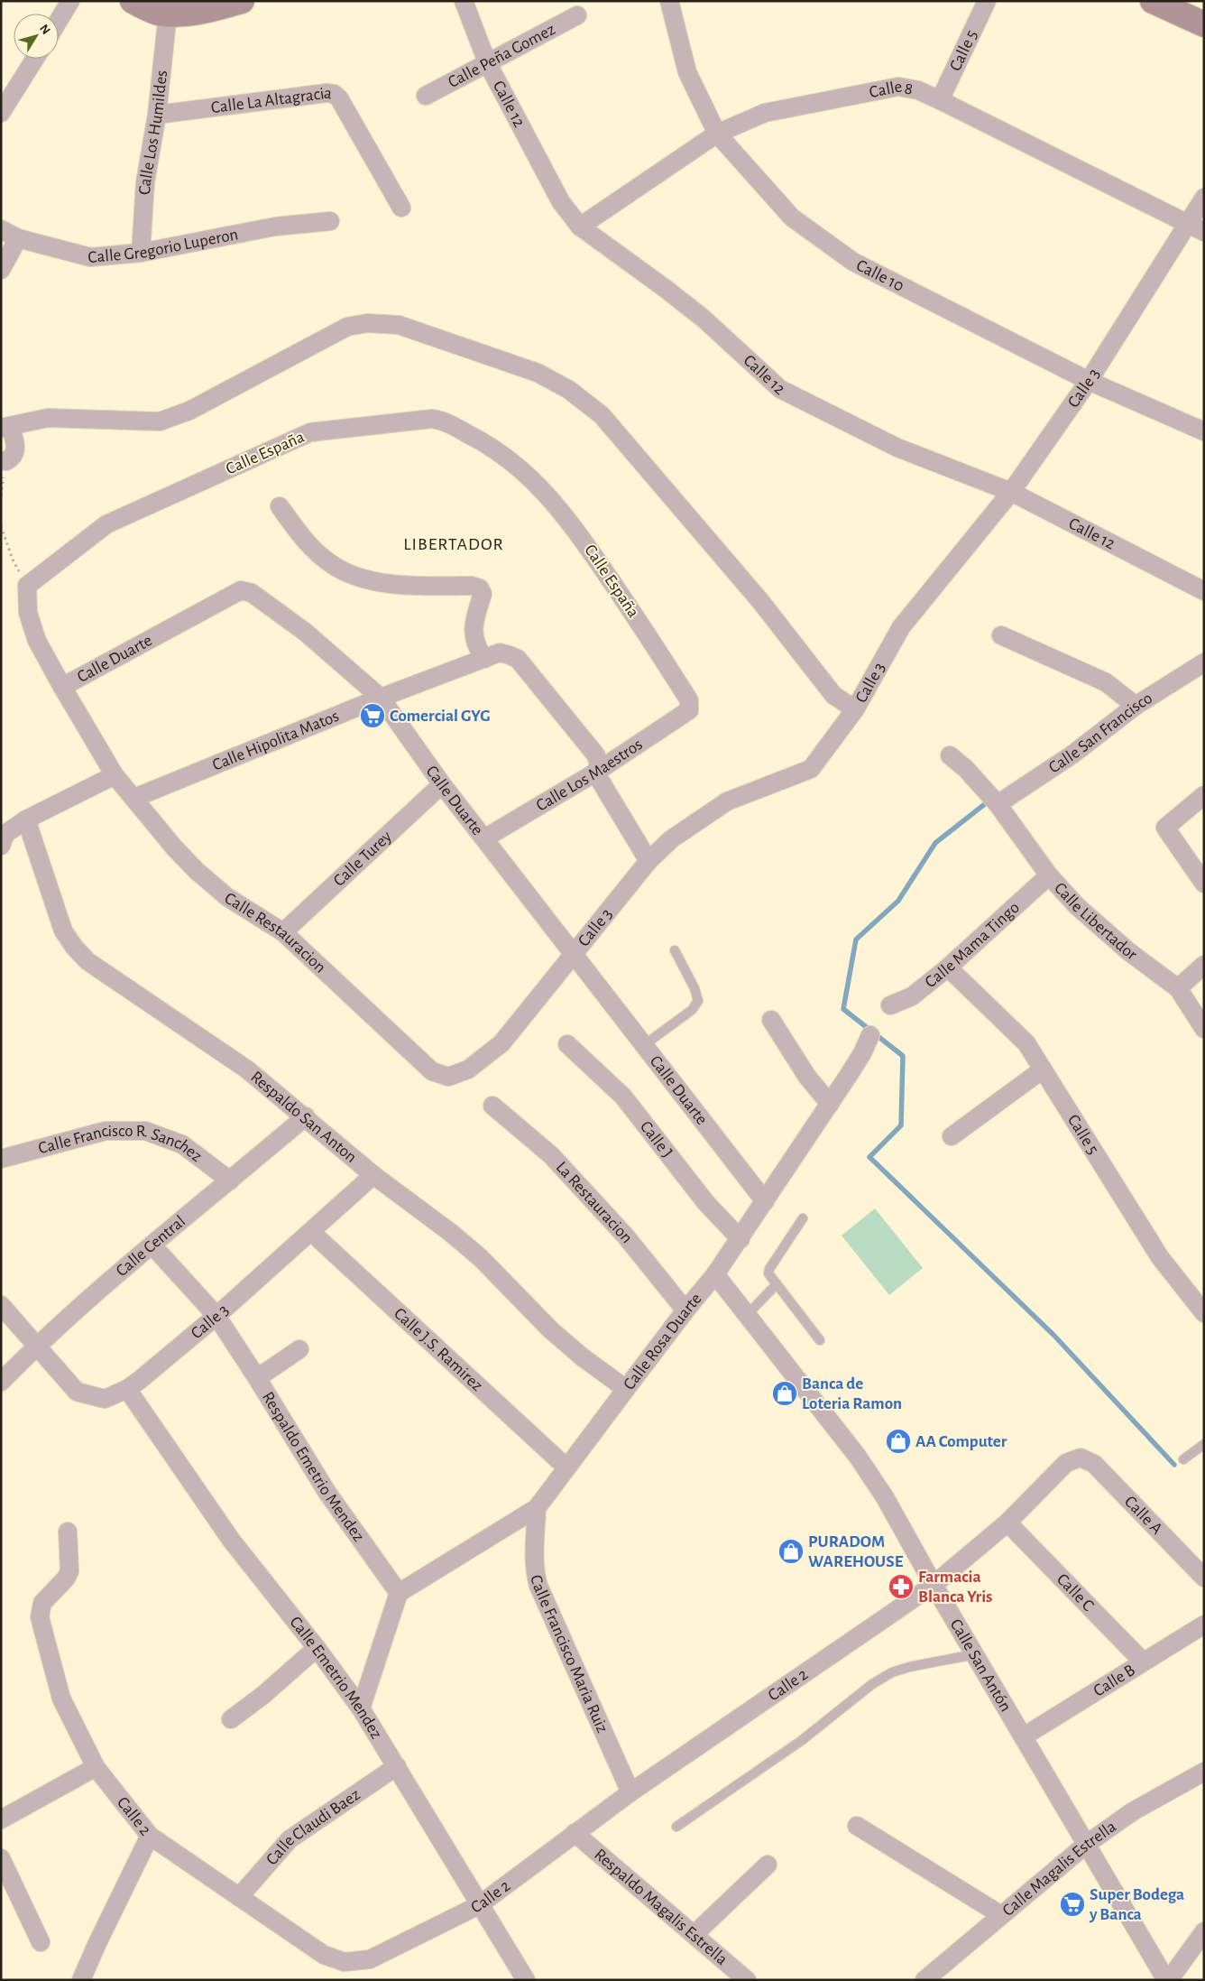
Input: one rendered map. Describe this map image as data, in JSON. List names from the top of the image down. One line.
{"streets":{"street":["Calle 5","Calle Peña Gomez","Calle 8","Calle La Altagracia","Calle 12","Calle Los Humildes","Calle Gregorio Luperon","Calle 10","Calle 3","Calle España","Calle Duarte","Calle San Francisco","Calle Hipolita Matos","Calle Los Maestros","Calle Turey","Calle Libertador","Calle Restauracion","Calle Mama Tingo","Respaldo San Anton","Calle J","Calle Francisco R. Sanchez","La Restauracion","Calle Central","Calle Rosa Duarte","Calle J.S. Ramirez","Respaldo Emetrio Mendez","Calle A","Calle C","Calle Francisco Maria Ruiz","Calle San Antón","Calle Emetrio Mendez","Calle B","Calle 2","Calle Claudi Baez","Calle Magalis Estrella","Respaldo Magalis Estrella"]},"crossings":[["Calle 5","Calle 8"],["Calle 5","Calle Mama Tingo"],["Calle Peña Gomez","Calle 12"],["Calle 8","Calle 12"],["Calle 8","Calle 10"],["Calle 8","Calle 3"],["Calle La Altagracia","Calle Los Humildes"],["Calle 12","Calle 3"],["Calle Los Humildes","Calle Gregorio Luperon"],["Calle 10","Calle 3"],["Calle 3","Calle Duarte"],["Calle 3","Calle Hipolita Matos"],["Calle 3","Calle Restauracion"],["Calle 3","Respaldo San Anton"],["Calle 3","Calle Central"],["Calle 3","Calle J.S. Ramirez"],["Calle 3","Respaldo Emetrio Mendez"],["Calle 3","Calle Emetrio Mendez"],["Calle España","Calle Los Maestros"],["Calle Duarte","Calle Hipolita Matos"],["Calle Duarte","Calle Los Maestros"],["Calle Duarte","Calle Turey"],["Calle Duarte","Calle Rosa Duarte"],["Calle San Francisco","Calle Libertador"],["Calle Hipolita Matos","Calle Los Maestros"],["Calle Hipolita Matos","Calle Restauracion"],["Calle Turey","Calle Restauracion"],["Calle Libertador","Calle Mama Tingo"],["Respaldo San Anton","Calle Central"],["Respaldo San Anton","Calle Rosa Duarte"],["Calle J","Calle Rosa Duarte"],["Calle Francisco R. Sanchez","Calle Central"],["La Restauracion","Calle Rosa Duarte"],["Calle Central","Respaldo Emetrio Mendez"],["Calle Rosa Duarte","Calle J.S. Ramirez"],["Calle Rosa Duarte","Respaldo Emetrio Mendez"],["Calle Rosa Duarte","Calle Francisco Maria Ruiz"],["Calle Rosa Duarte","Calle San Antón"],["Calle A","Calle 2"],["Calle C","Calle B"],["Calle C","Calle 2"],["Calle Francisco Maria Ruiz","Calle 2"],["Calle San Antón","Calle B"],["Calle San Antón","Calle 2"],["Calle San Antón","Calle Magalis Estrella"],["Calle Emetrio Mendez","Calle 2"],["Calle Emetrio Mendez","Calle Claudi Baez"],["Calle 2","Calle Claudi Baez"],["Calle 2","Respaldo Magalis Estrella"]],"districts":["LIBERTADOR"],"places":{"supermarket":["Comercial GYG","Super Bodega y Banca"],"shop":["Banca de Loteria Ramon","AA Computer","PURADOM WAREHOUSE"],"pharmacy":["Farmacia Blanca Yris"]},"north":"top right"}
